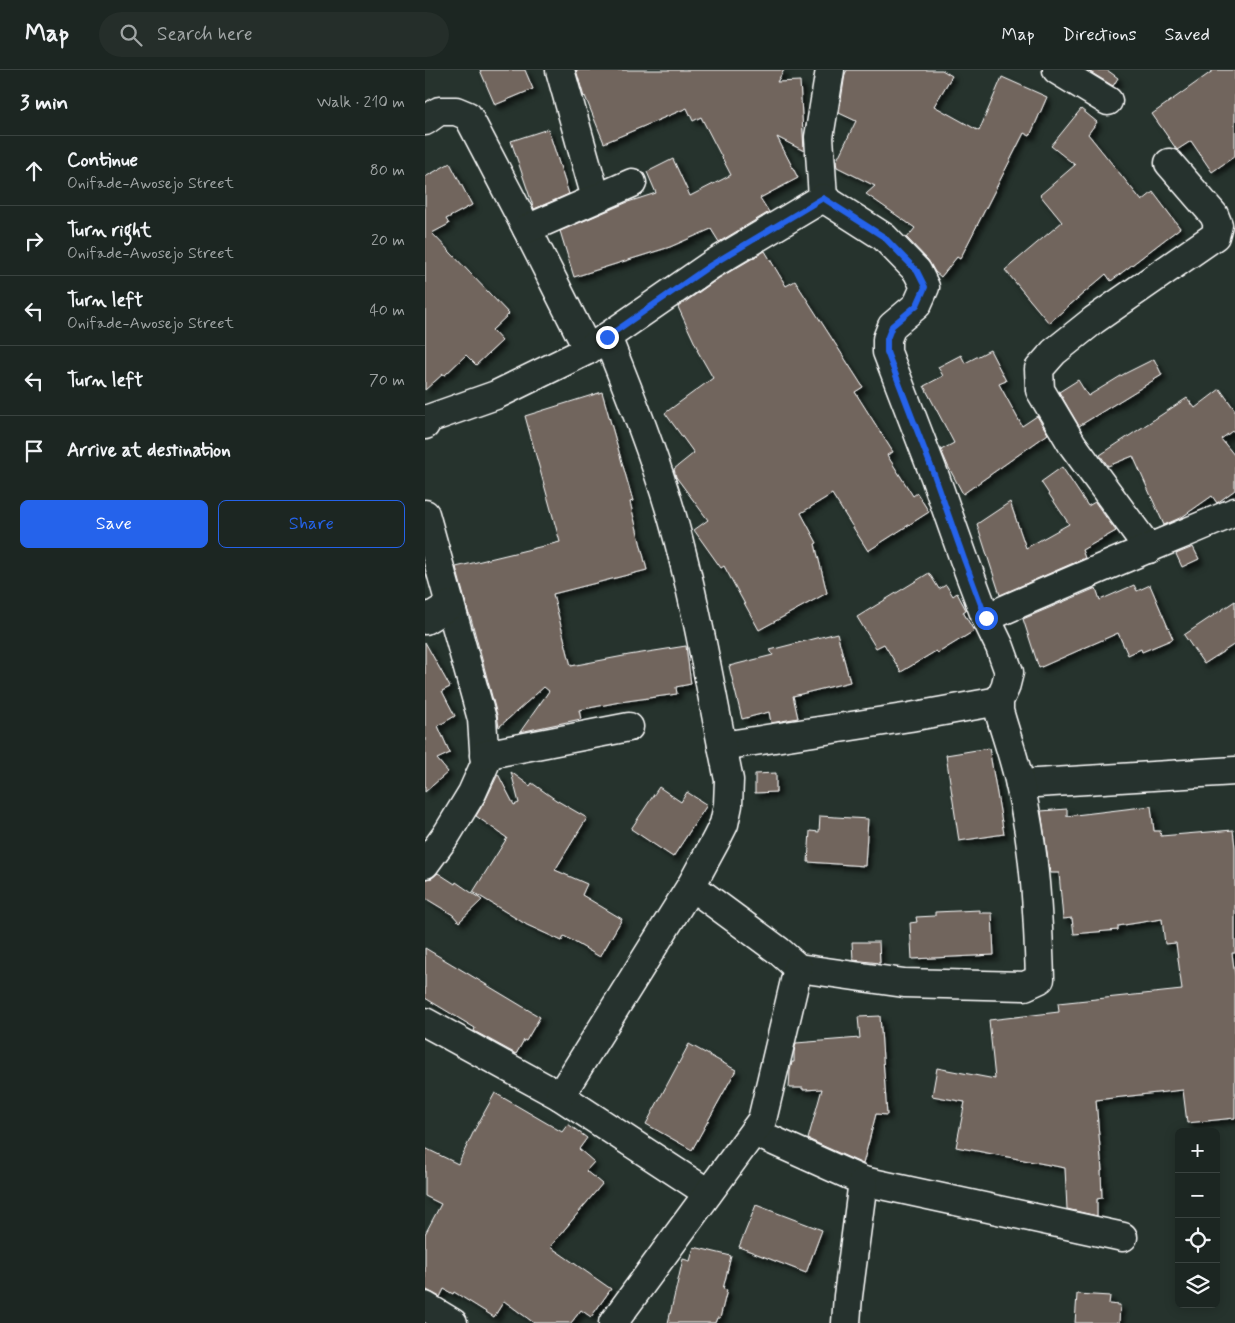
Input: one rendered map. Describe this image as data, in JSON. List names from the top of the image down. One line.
{"page":{"header":"Map","search":"Search here","nav":["Map","Directions","Saved"],"heading":["3 min","Walk · 210 m"],"list":[["Continue","Onifade-Awosejo Street","80 m"],["Turn right","Onifade-Awosejo Street","20 m"],["Turn left","Onifade-Awosejo Street","40 m"],["Turn left","70 m"],"Arrive at destination"],"buttons":["Save","Share"],"map_buttons":["+","−"]}}
